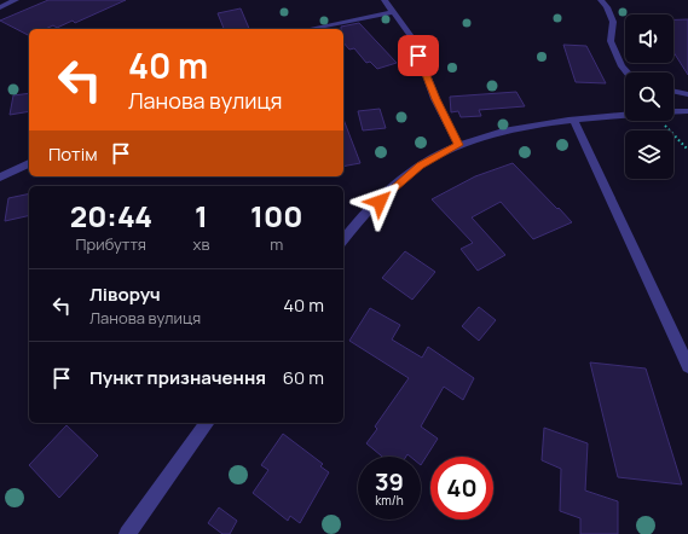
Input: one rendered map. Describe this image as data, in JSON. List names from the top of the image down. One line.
{"page":{"turn":["40 m","Ланова вулиця"],"then":"Потім","eta":["20:44","Прибуття","1","хв","100","m"],"list":[{"name":"Ліворуч","note":"Ланова вулиця","value":"40 m"},{"name":"Пункт призначення","value":"60 m"}],"speed":"39 km/h","limit":"40"}}
